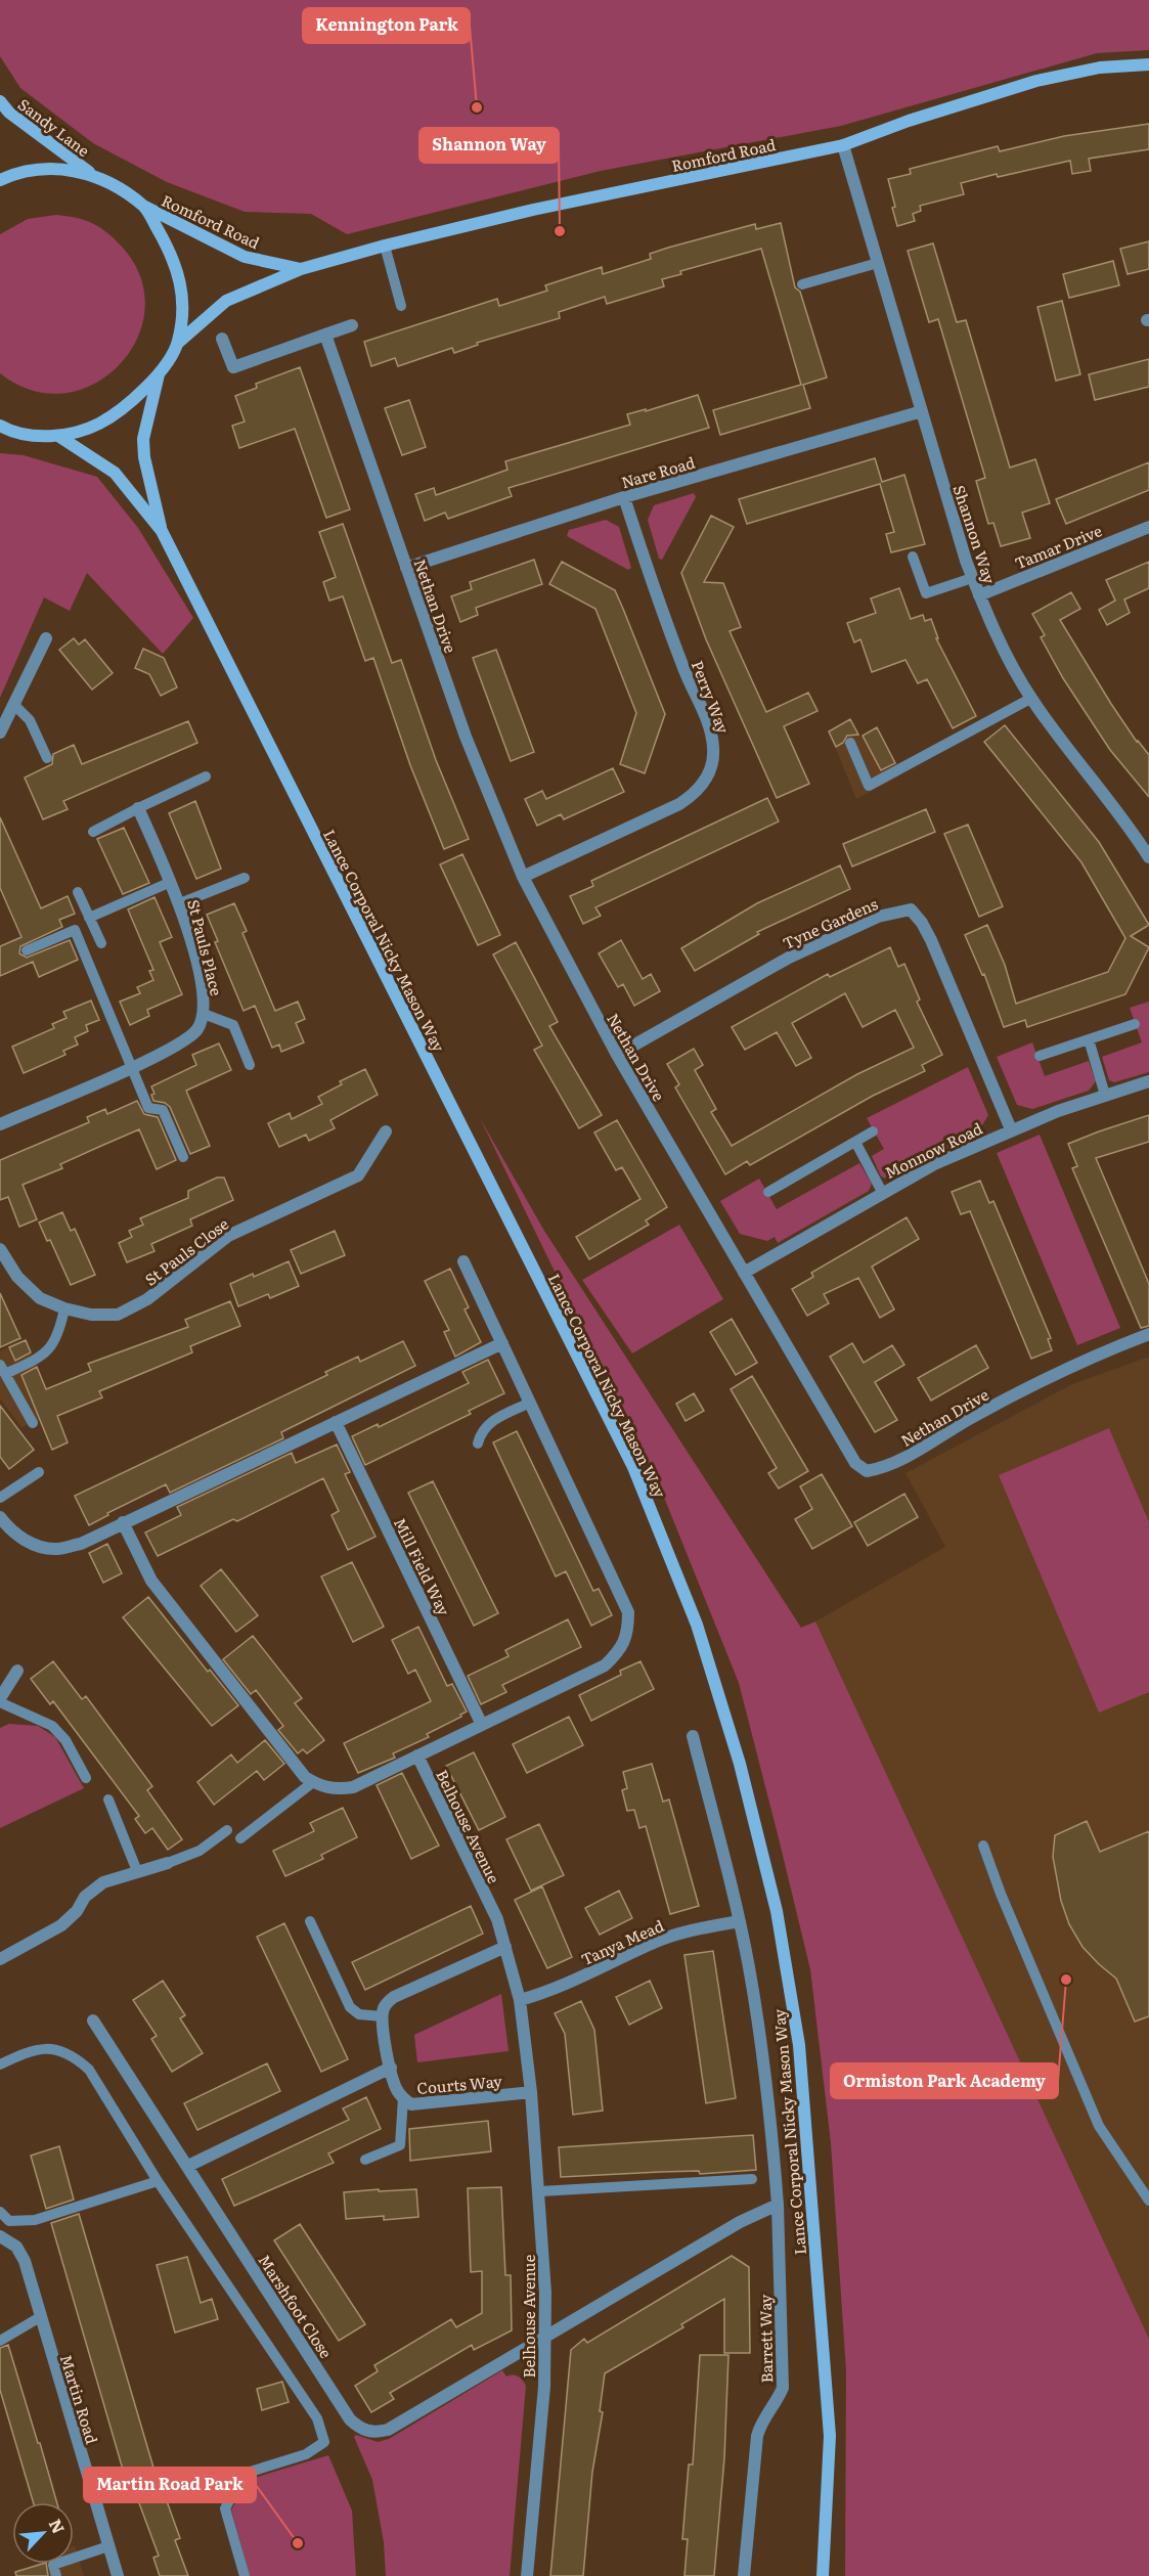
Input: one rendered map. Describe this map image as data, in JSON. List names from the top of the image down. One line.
{"streets":{"main road":["Sandy Lane","Romford Road","Lance Corporal Nicky Mason Way"],"street":["Nare Road","Shannon Way","Tamar Drive","Nethan Drive","Perry Way","Tyne Gardens","St Pauls Place","Monnow Road","St Pauls Close","Mill Field Way","Belhouse Avenue","Tanya Mead","Courts Way","Marshfoot Close","Barrett Way","Martin Road"]},"crossings":[["Sandy Lane","Romford Road"],["Romford Road","Shannon Way"],["Nare Road","Shannon Way"],["Nare Road","Nethan Drive"],["Nare Road","Perry Way"],["Shannon Way","Tamar Drive"],["Nethan Drive","Perry Way"],["Nethan Drive","Tyne Gardens"],["Nethan Drive","Monnow Road"],["Tyne Gardens","Monnow Road"],["Belhouse Avenue","Tanya Mead"],["Belhouse Avenue","Courts Way"],["Belhouse Avenue","Marshfoot Close"],["Tanya Mead","Barrett Way"]],"places":["Kennington Park","Shannon Way","Ormiston Park Academy","Martin Road Park"],"north":"top right"}
